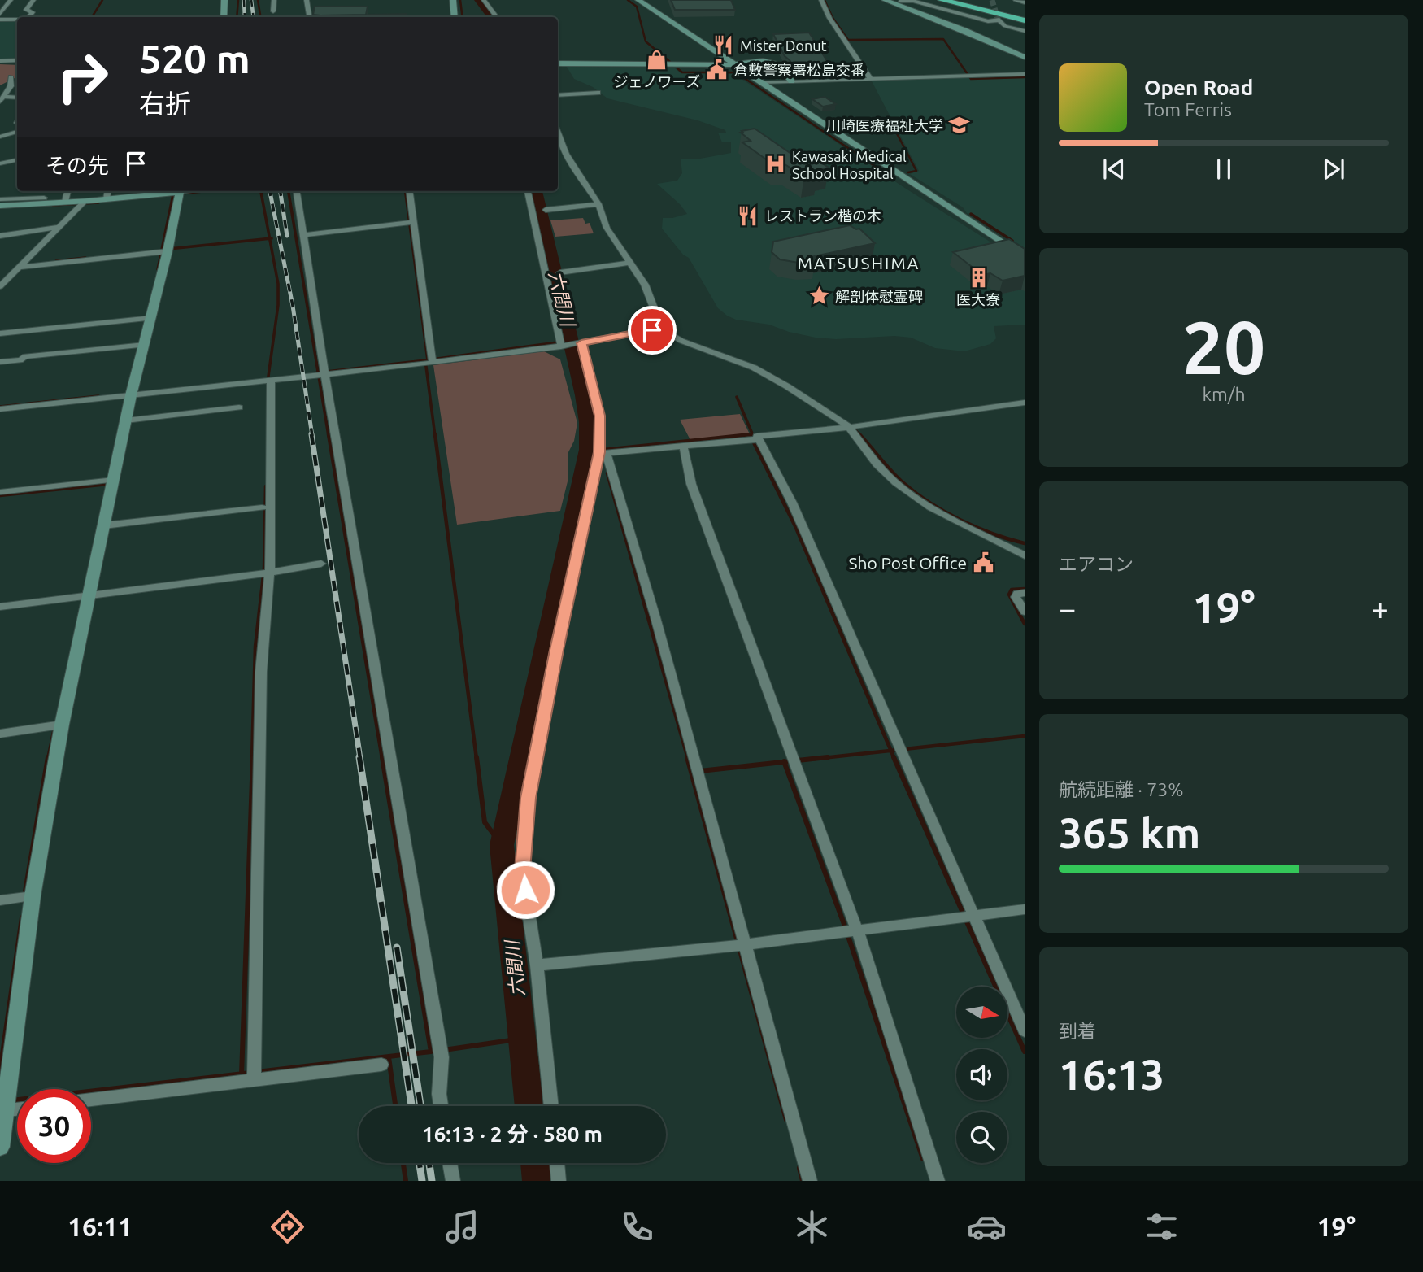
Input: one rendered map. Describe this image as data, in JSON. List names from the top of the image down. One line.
{"districts":["MATSUSHIMA"],"water":["六間川"],"places":{"restaurant":["Mister Donut","レストラン楷の木"],"shop":["ジェノワーズ"],"public building":["倉敷警察署松島交番","Sho Post Office"],"school or university":["川崎医療福祉大学"],"hospital":["Kawasaki Medical School Hospital"],"building":["医大寮"],"place":["解剖体慰霊碑"]},"north":"right","page":{"turn":["520 m","右折"],"song":["Open Road","Tom Ferris"],"then":"その先","tile":[["20","km/h"],"エアコン",["航続距離 · 73%","365 km"],["到着","16:13"]],"heat":["−","19°","+"],"limit":"30","trip":"16:13 · 2 分 · 580 m","tabs":["16:11","19°"]}}
